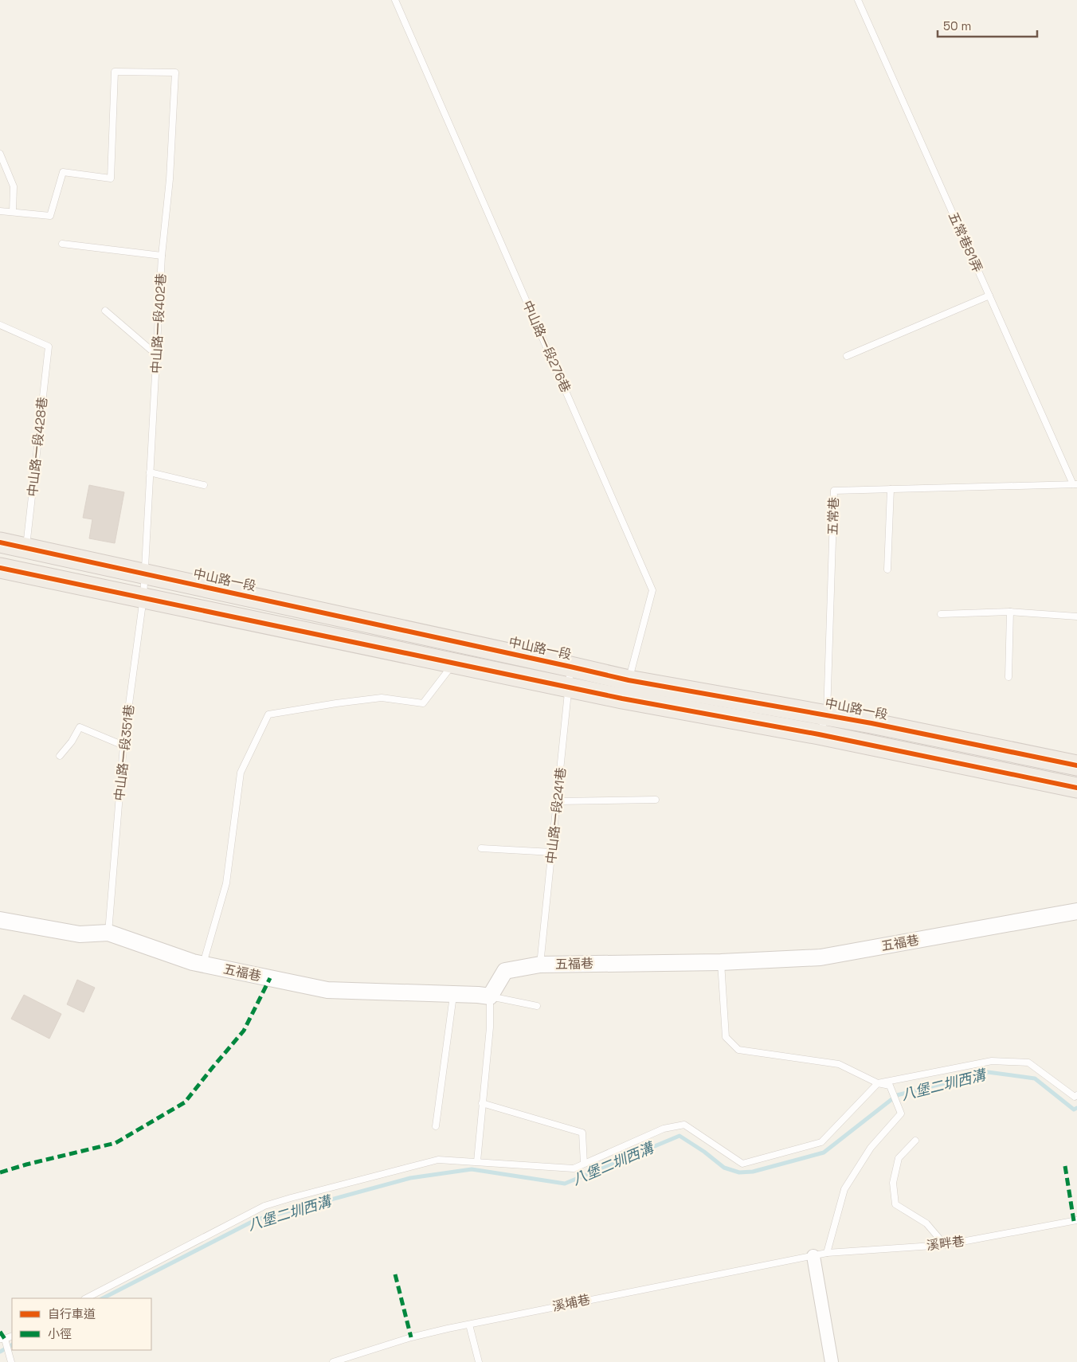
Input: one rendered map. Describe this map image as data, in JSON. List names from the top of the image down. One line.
{"streets":{"main road":["中山路一段"],"street":["五福巷"],"lane":["五常巷81弄","中山路一段402巷","中山路一段276巷","中山路一段428巷","五常巷","中山路一段351巷","中山路一段241巷","溪畔巷","溪埔巷"]},"crossings":[["五常巷81弄","五常巷"],["中山路一段402巷","中山路一段"],["中山路一段402巷","中山路一段351巷"],["中山路一段276巷","中山路一段"],["中山路一段428巷","中山路一段"],["五常巷","中山路一段"],["中山路一段","中山路一段351巷"],["中山路一段","中山路一段241巷"],["中山路一段351巷","五福巷"],["中山路一段241巷","五福巷"],["溪畔巷","溪埔巷"]],"water":["八堡二圳西溝"],"legend":["自行車道","小徑"],"scale_bar":"50 m"}
